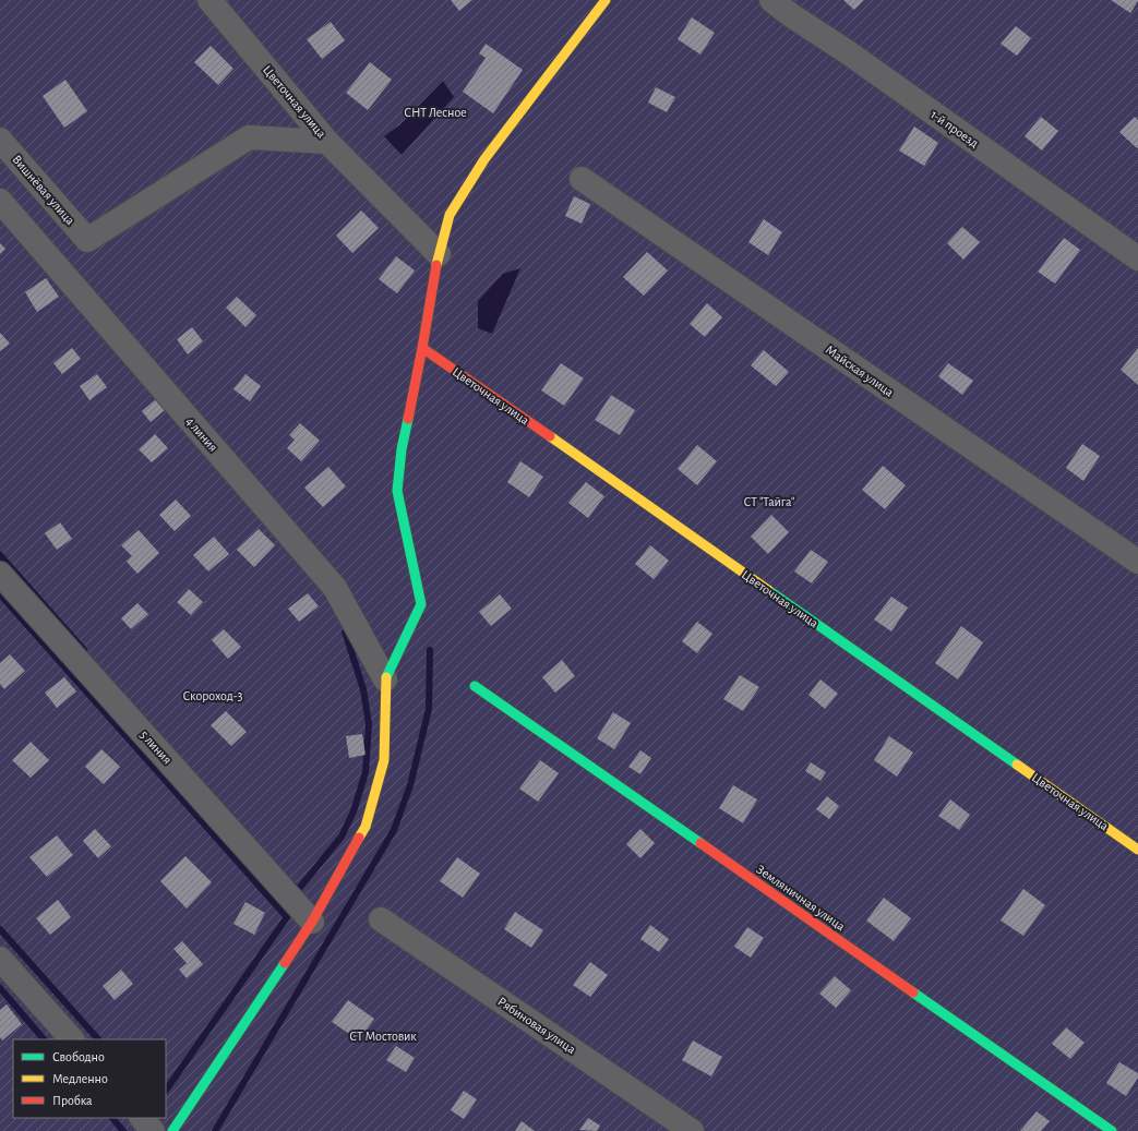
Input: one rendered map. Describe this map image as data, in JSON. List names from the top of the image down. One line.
{"streets":{"street":["Цветочная улица","1-й проезд","Вишнёвая улица","Майская улица","4 линия","5 линия","Земляничная улица","Рябиновая улица"]},"crossings":[["Цветочная улица","Вишнёвая улица"]],"parks":["СНТ Лесное","СТ \"Тайга\"","Скороход-3","СТ Мостовик"],"legend":["Свободно","Медленно","Пробка"]}
